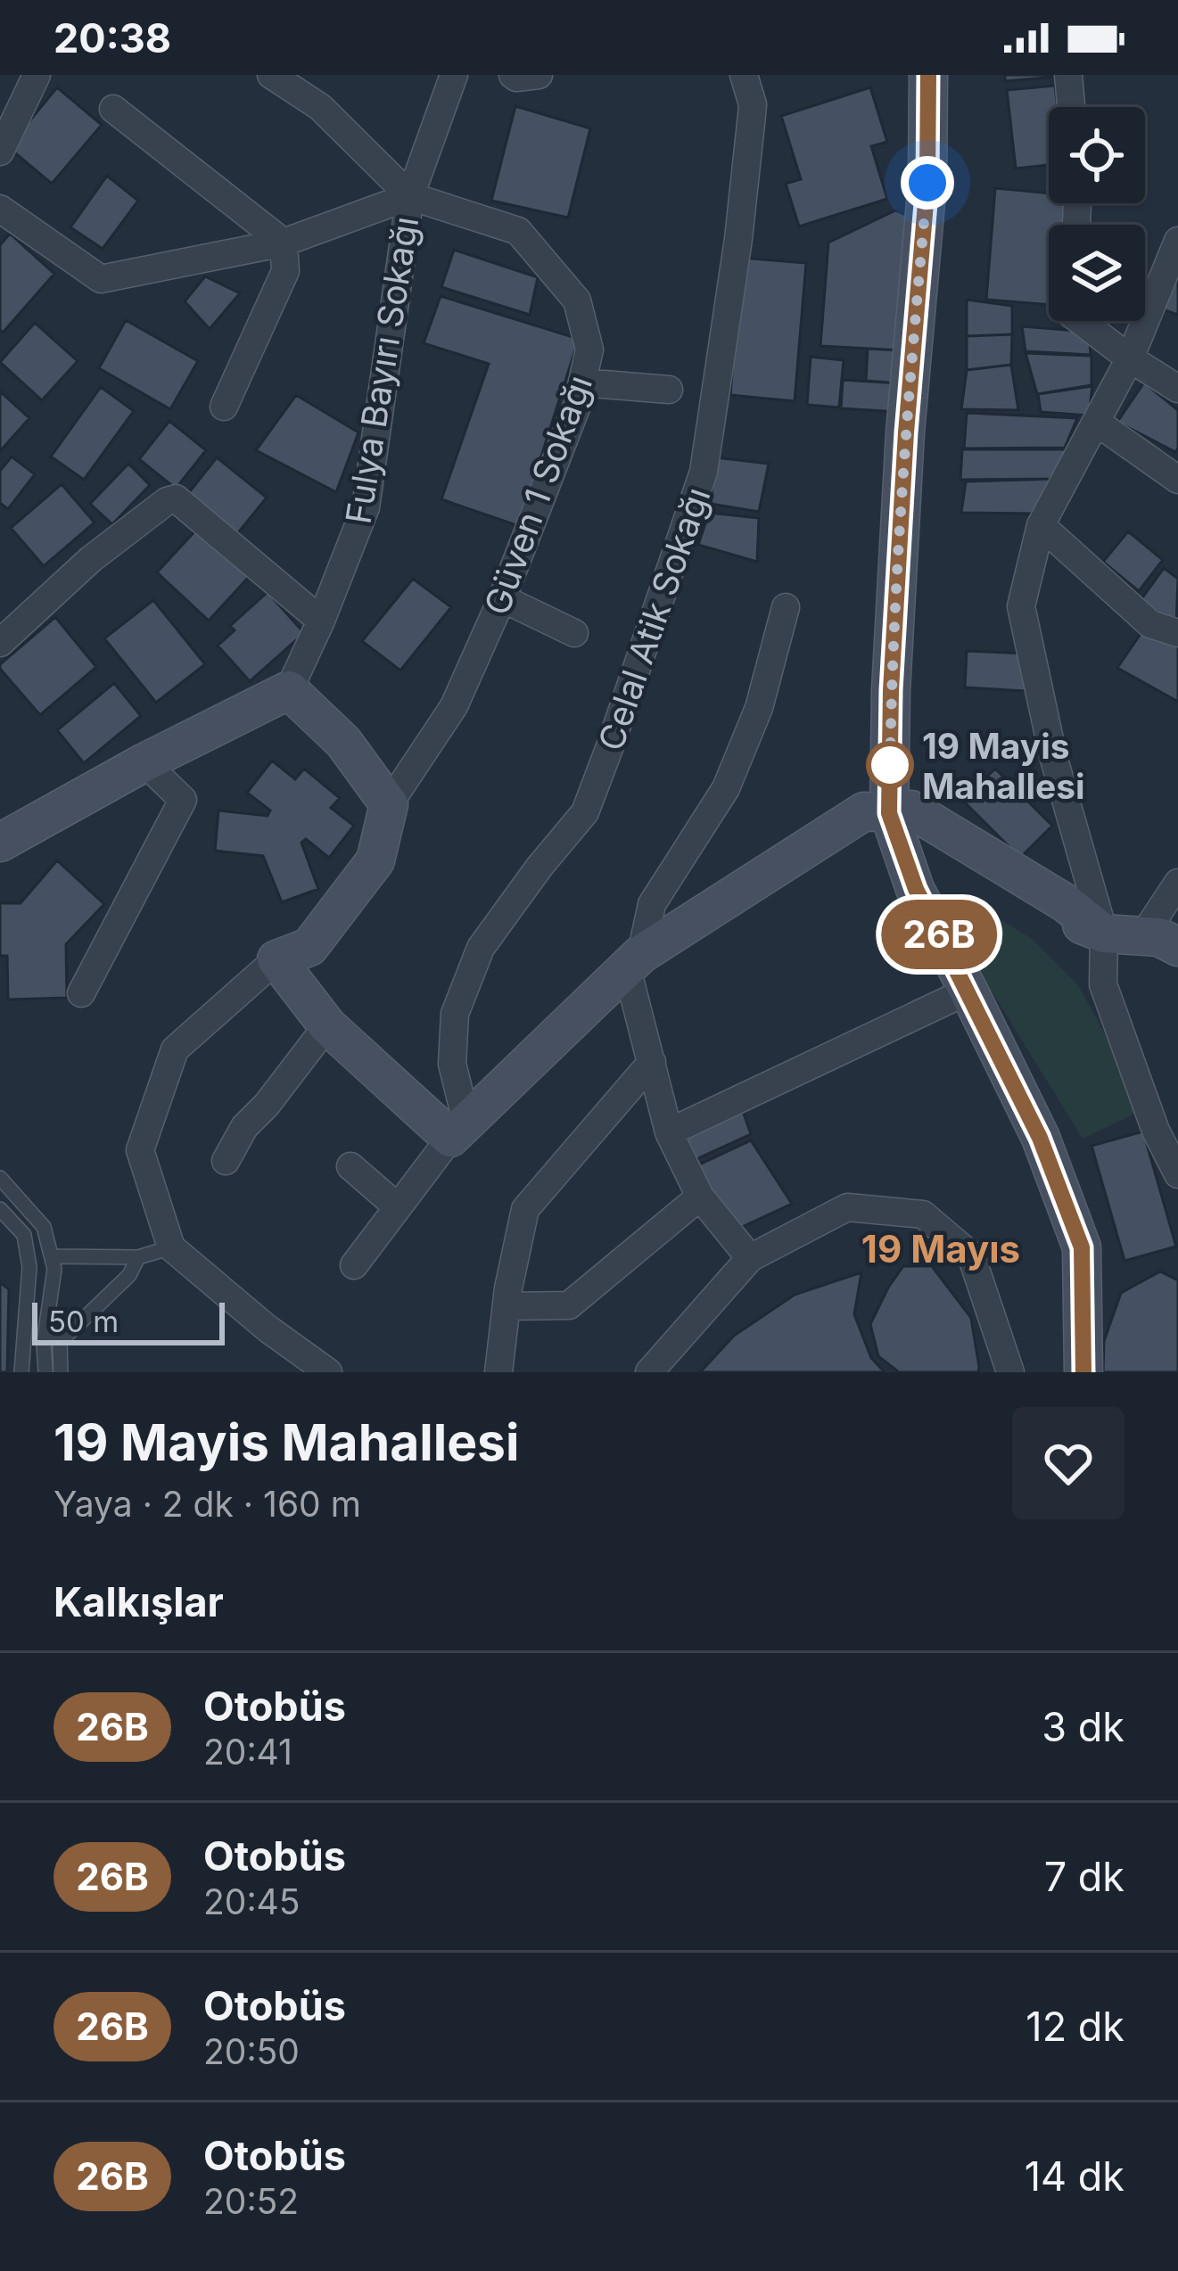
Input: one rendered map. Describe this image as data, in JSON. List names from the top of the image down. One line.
{"streets":{"street":["Fulya Bayırı Sokağı","Güven 1 Sokağı","Celal Atik Sokağı"]},"crossings":[["Fulya Bayırı Sokağı","Güven 1 Sokağı"]],"districts":["19 Mayıs"],"places":["19 Mayis Mahallesi"],"lines":["bus line 26B"],"scale_bar":"50 m","page":{"status":"20:38","on_map":"26B","scale":"50 m","heading":[["19 Mayis Mahallesi","Yaya · 2 dk · 160 m"],"Kalkışlar"],"list":[{"mark":"26B","name":"Otobüs","note":"20:41","value":"3 dk"},{"mark":"26B","name":"Otobüs","note":"20:45","value":"7 dk"},{"mark":"26B","name":"Otobüs","note":"20:50","value":"12 dk"},{"mark":"26B","name":"Otobüs","note":"20:52","value":"14 dk"}]}}
